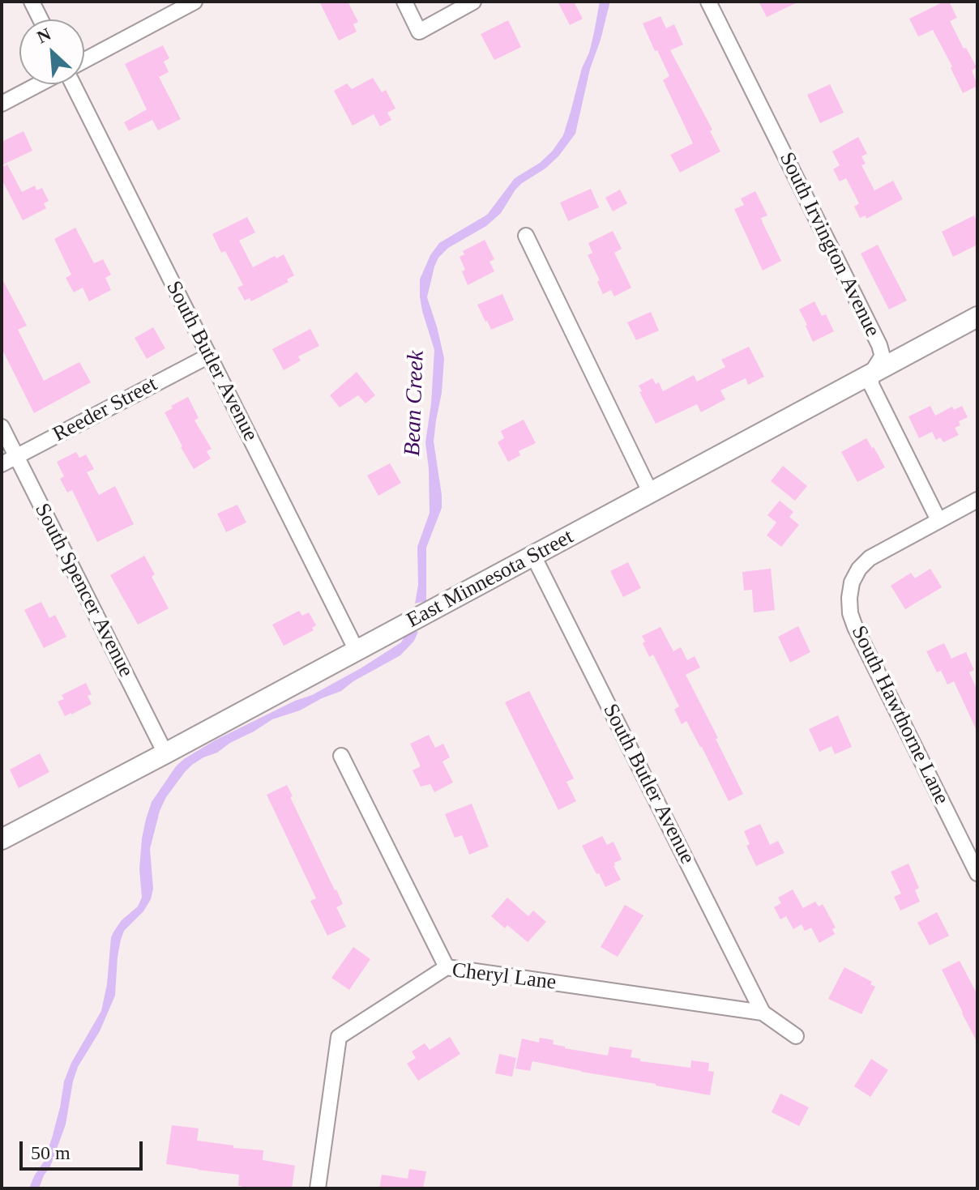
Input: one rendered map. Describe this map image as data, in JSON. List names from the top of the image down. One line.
{"streets":{"street":["South Irvington Avenue","South Butler Avenue","Reeder Street","East Minnesota Street","South Spencer Avenue","South Hawthorne Lane","Cheryl Lane"]},"crossings":[["South Irvington Avenue","East Minnesota Street"],["South Butler Avenue","Reeder Street"],["South Butler Avenue","East Minnesota Street"],["South Butler Avenue","Cheryl Lane"],["Reeder Street","South Spencer Avenue"],["East Minnesota Street","South Spencer Avenue"]],"water":["Bean Creek"],"scale_bar":"50 m","north":"top left"}
